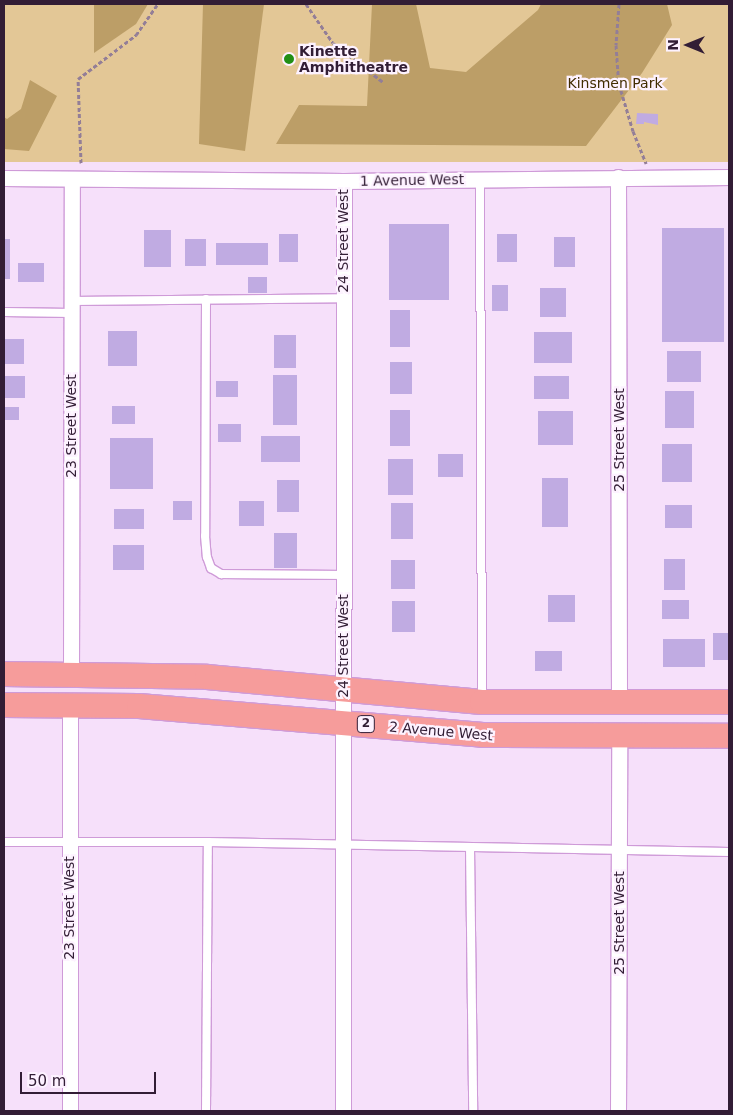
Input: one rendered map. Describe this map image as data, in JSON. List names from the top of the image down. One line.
{"streets":{"highway":["2","2 Avenue West"],"street":["1 Avenue West","24 Street West","23 Street West","25 Street West"]},"crossings":[["1 Avenue West","24 Street West"],["1 Avenue West","23 Street West"],["1 Avenue West","25 Street West"],["24 Street West","2 Avenue West"],["23 Street West","2 Avenue West"],["25 Street West","2 Avenue West"]],"parks":["Kinsmen Park"],"places":["Kinette Amphitheatre"],"scale_bar":"50 m","north":"left"}
